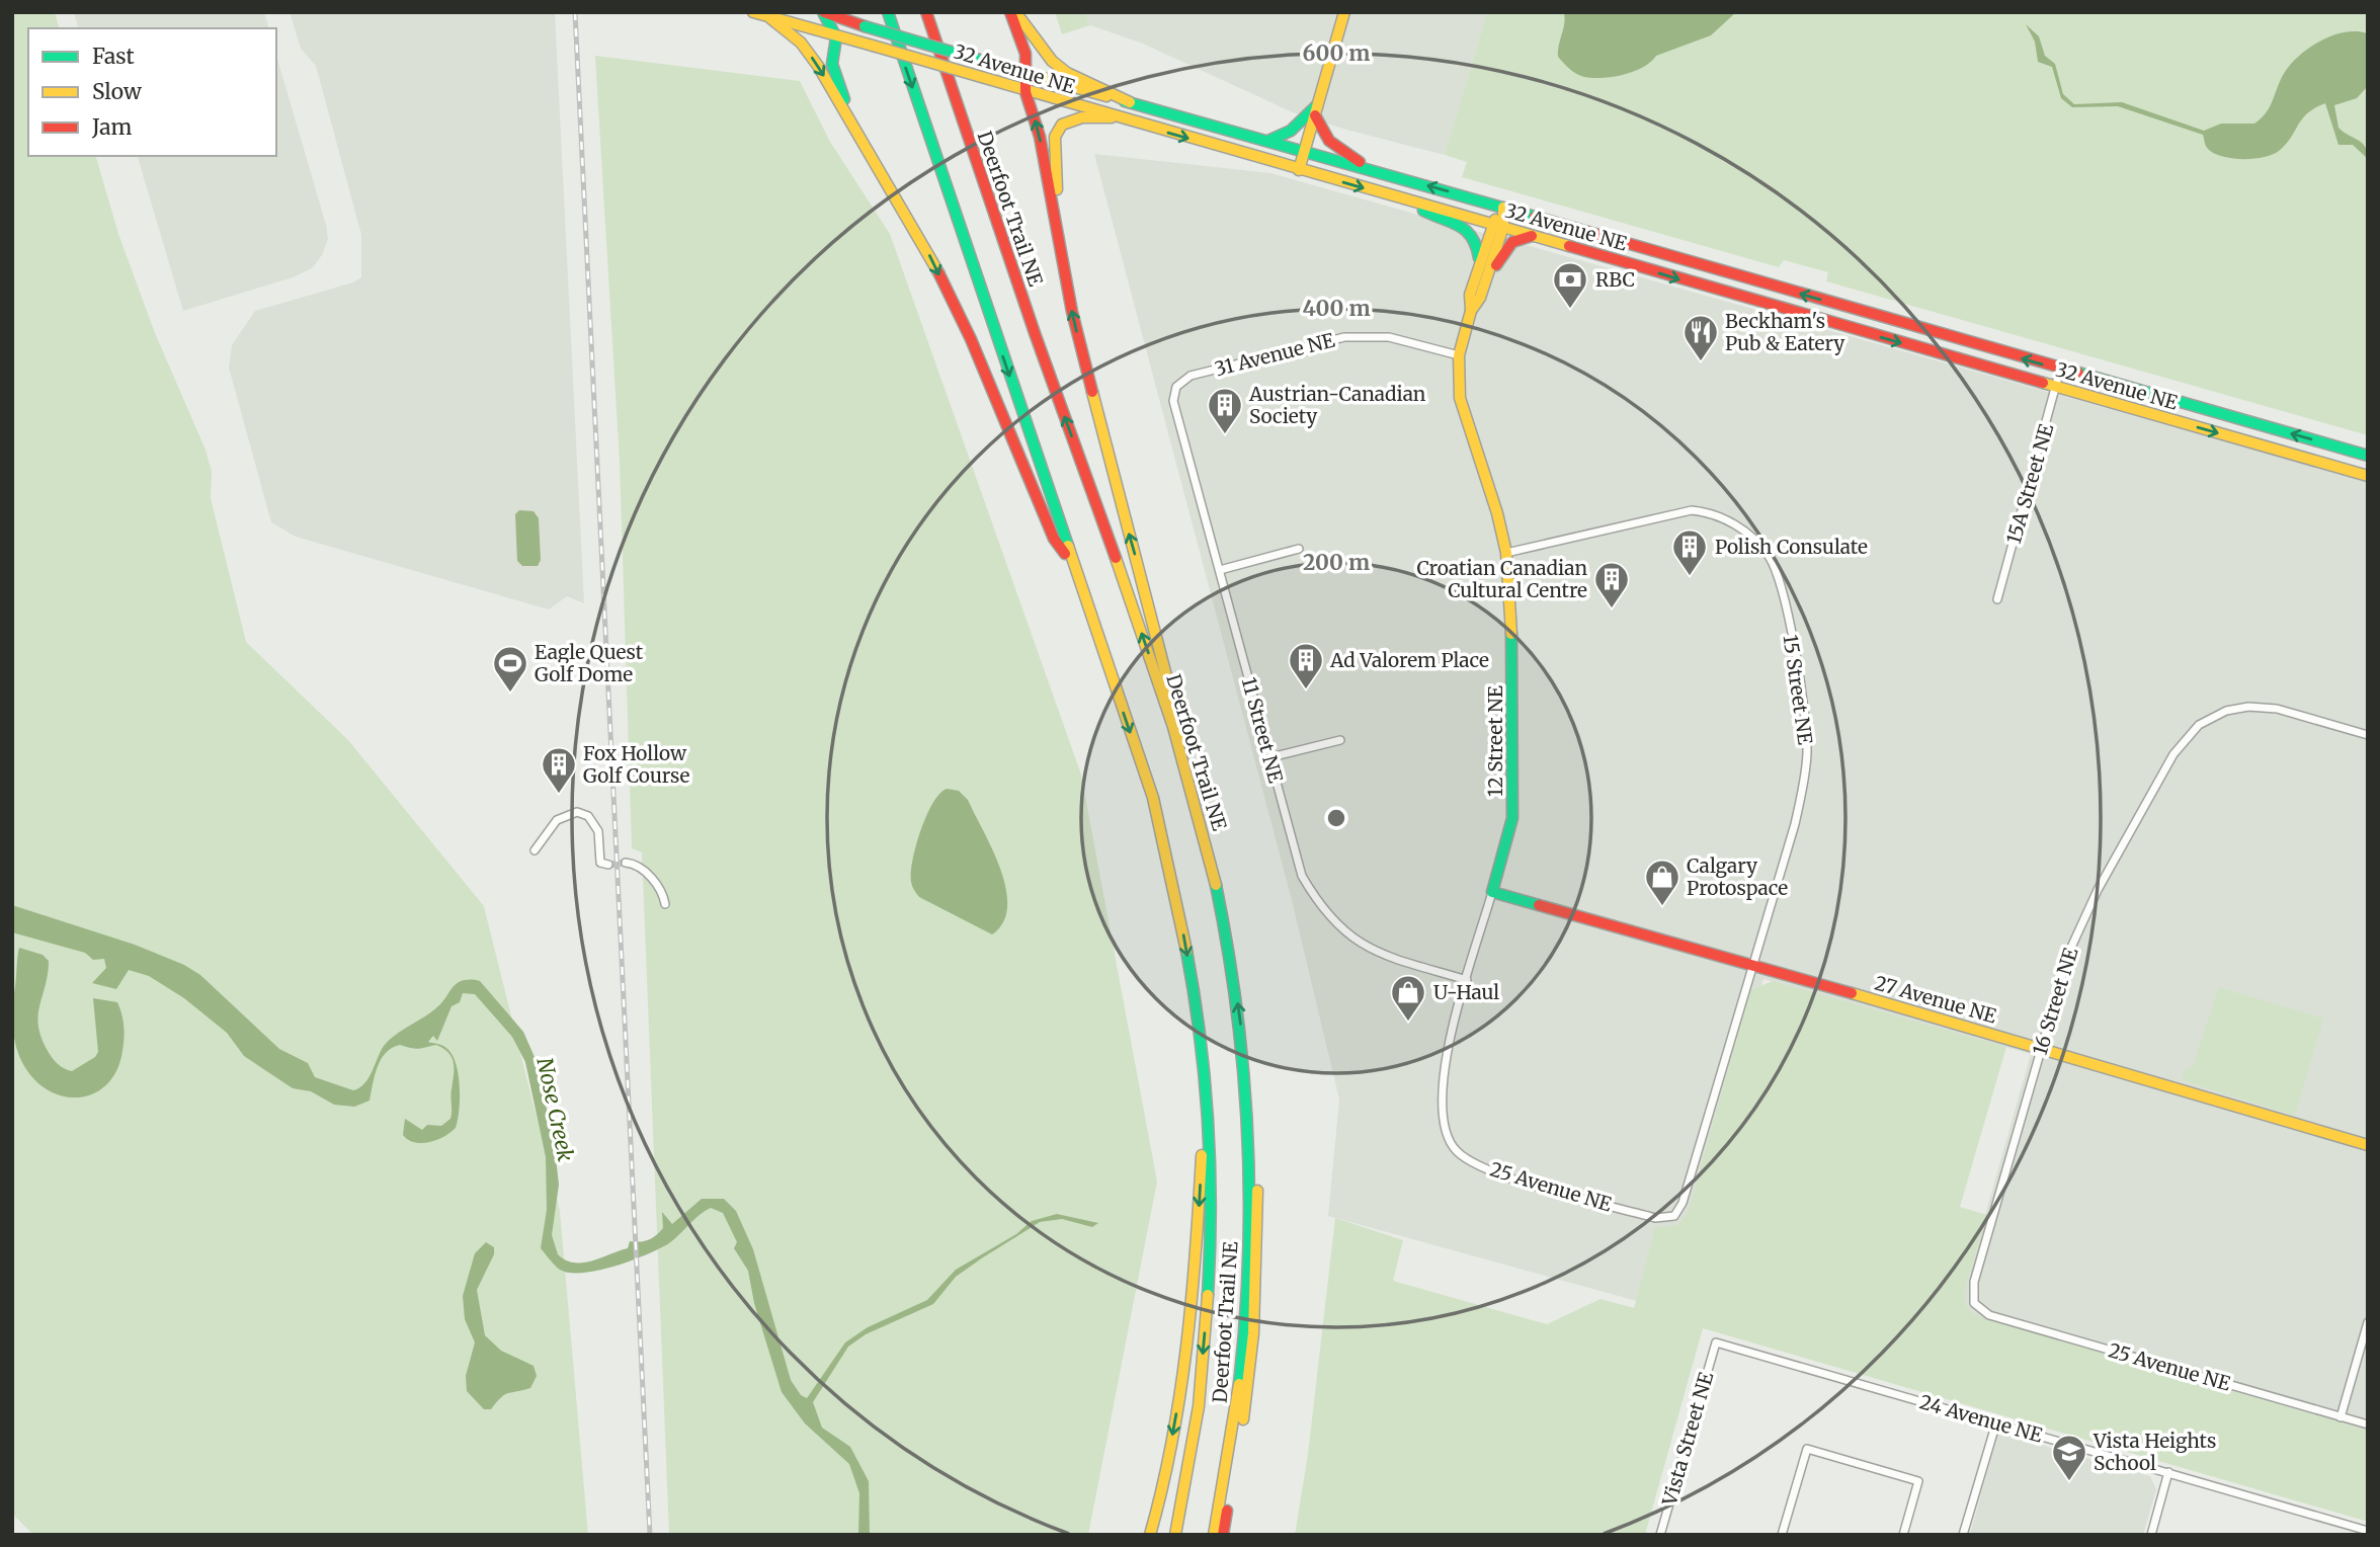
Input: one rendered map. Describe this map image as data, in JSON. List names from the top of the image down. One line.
{"streets":{"main road":["32 Avenue NE","Deerfoot Trail NE","12 Street NE","27 Avenue NE"],"street":["31 Avenue NE","15A Street NE","15 Street NE","11 Street NE","16 Street NE","25 Avenue NE","24 Avenue NE","Vista Street NE"]},"crossings":[["32 Avenue NE","15A Street NE"],["32 Avenue NE","12 Street NE"],["31 Avenue NE","11 Street NE"],["31 Avenue NE","12 Street NE"],["15 Street NE","12 Street NE"],["15 Street NE","27 Avenue NE"],["15 Street NE","25 Avenue NE"],["11 Street NE","12 Street NE"],["12 Street NE","27 Avenue NE"],["12 Street NE","25 Avenue NE"],["27 Avenue NE","16 Street NE"],["16 Street NE","25 Avenue NE"],["24 Avenue NE","Vista Street NE"]],"water":["Nose Creek"],"places":{"bank":["RBC"],"restaurant":["Beckham's Pub & Eatery"],"building":["Austrian-Canadian Society","Polish Consulate","Croatian Canadian Cultural Centre","Ad Valorem Place","Fox Hollow Golf Course"],"sports":["Eagle Quest Golf Dome"],"shop":["Calgary Protospace","U-Haul"],"school or university":["Vista Heights School"]},"legend":["Fast","Slow","Jam"],"rings":["600 m","400 m","200 m"]}
